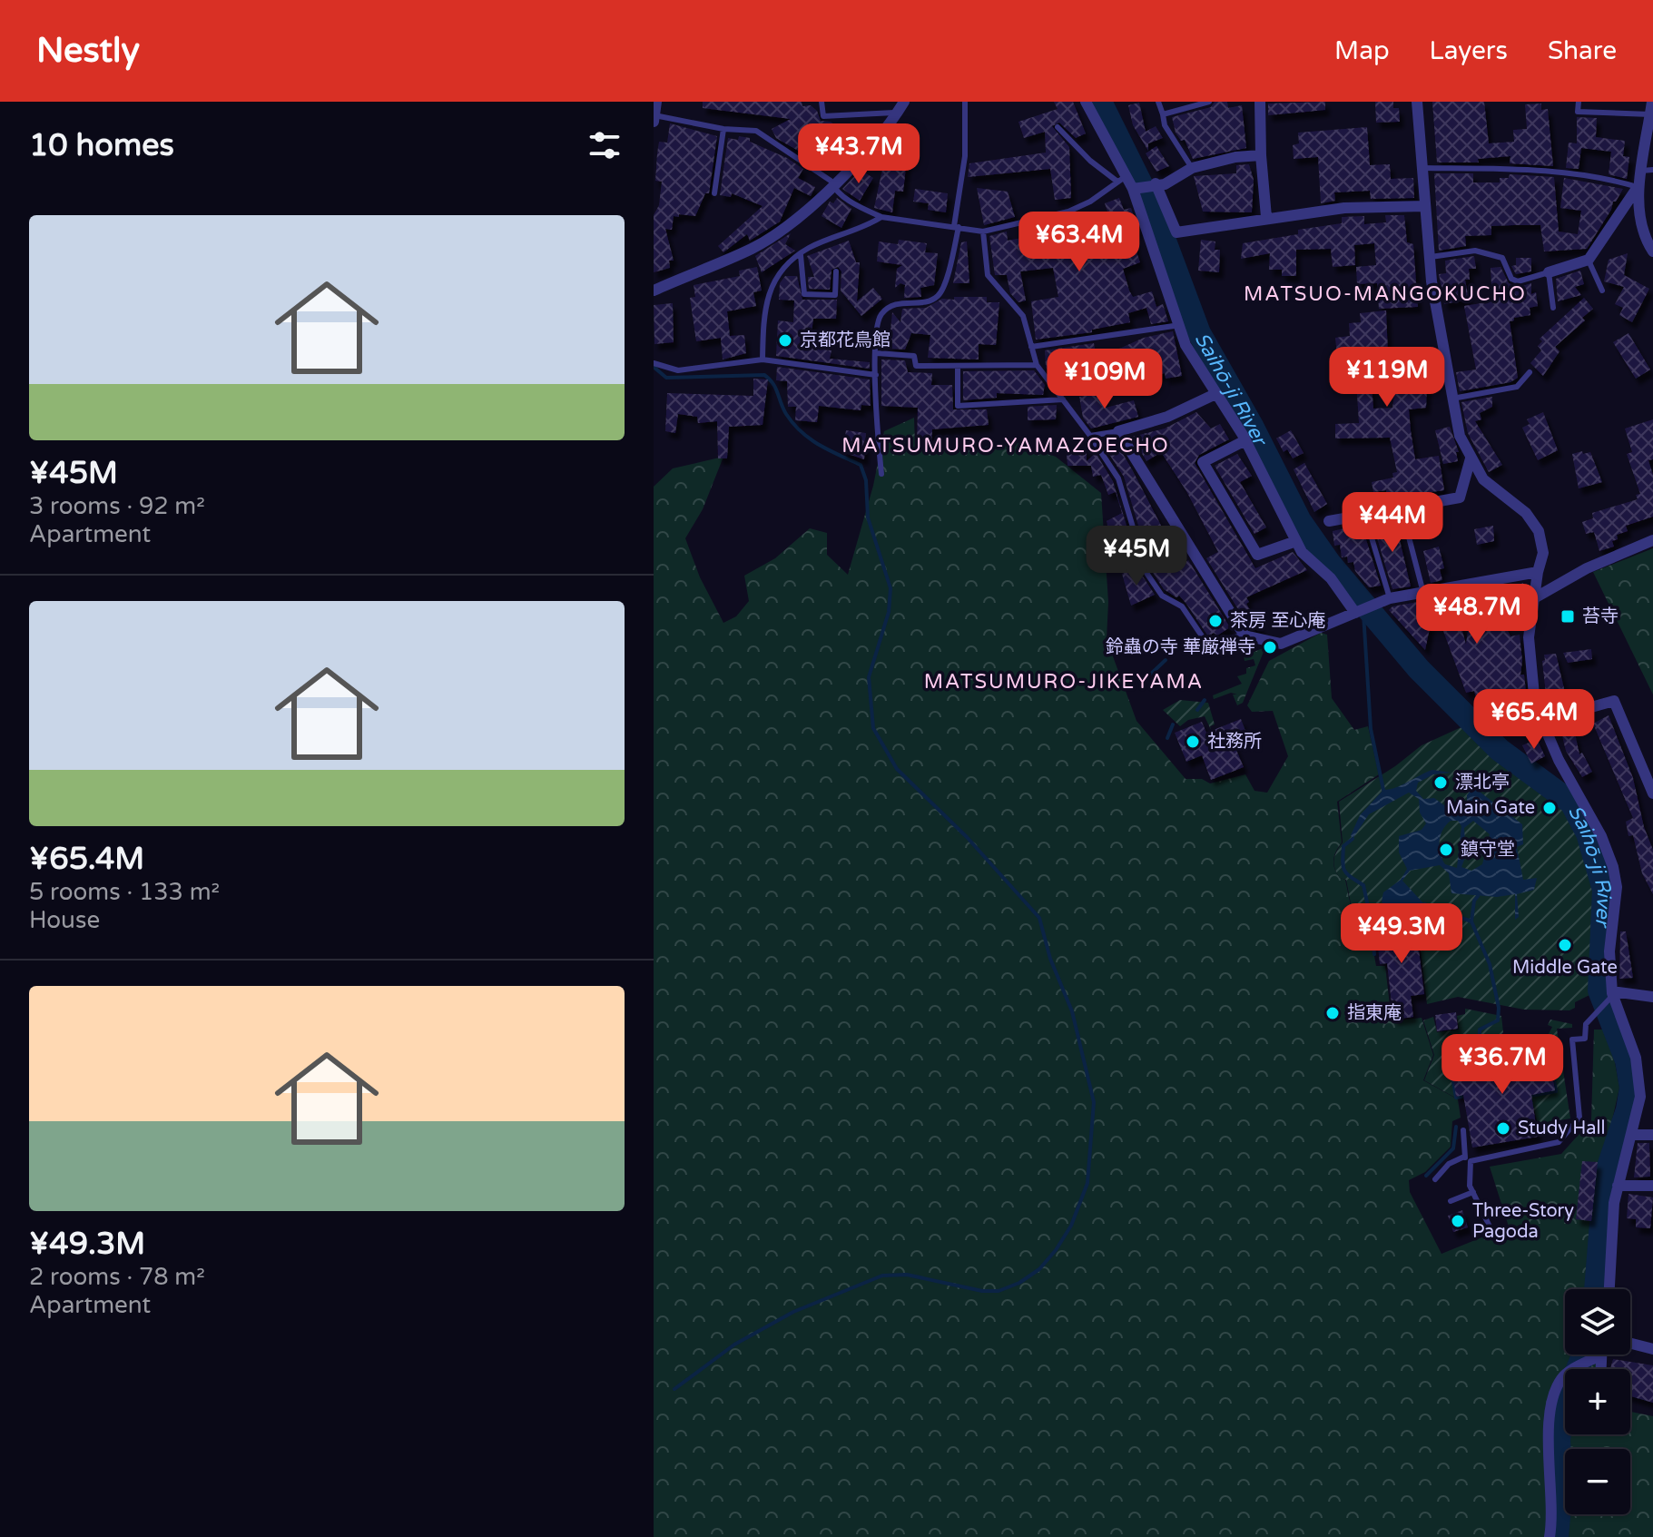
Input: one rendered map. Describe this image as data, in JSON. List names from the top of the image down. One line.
{"districts":["MATSUO-MANGOKUCHO","MATSUMURO-YAMAZOECHO","MATSUMURO-JIKEYAMA"],"water":["Saihō-ji River"],"places":{"other":["京都花鳥館","茶房 至心庵","鈴蟲の寺 華厳禅寺","社務所","漂北亭","Main Gate","鎮守堂","Middle Gate","指東庵","Study Hall","Three-Story Pagoda"],"transit":["苔寺"]},"page":{"header":"Nestly","nav":["Map","Layers","Share"],"heading":"10 homes","price":["¥43.7M","¥63.4M","¥119M","¥109M","¥44M","¥45M","¥48.7M","¥65.4M","¥49.3M","¥36.7M"],"list":[{"name":"¥45M","note":"3 rooms · 92 m² · Apartment"},{"name":"¥65.4M","note":"5 rooms · 133 m² · House"},{"name":"¥49.3M","note":"2 rooms · 78 m² · Apartment"}],"map_buttons":["+","−"]}}
